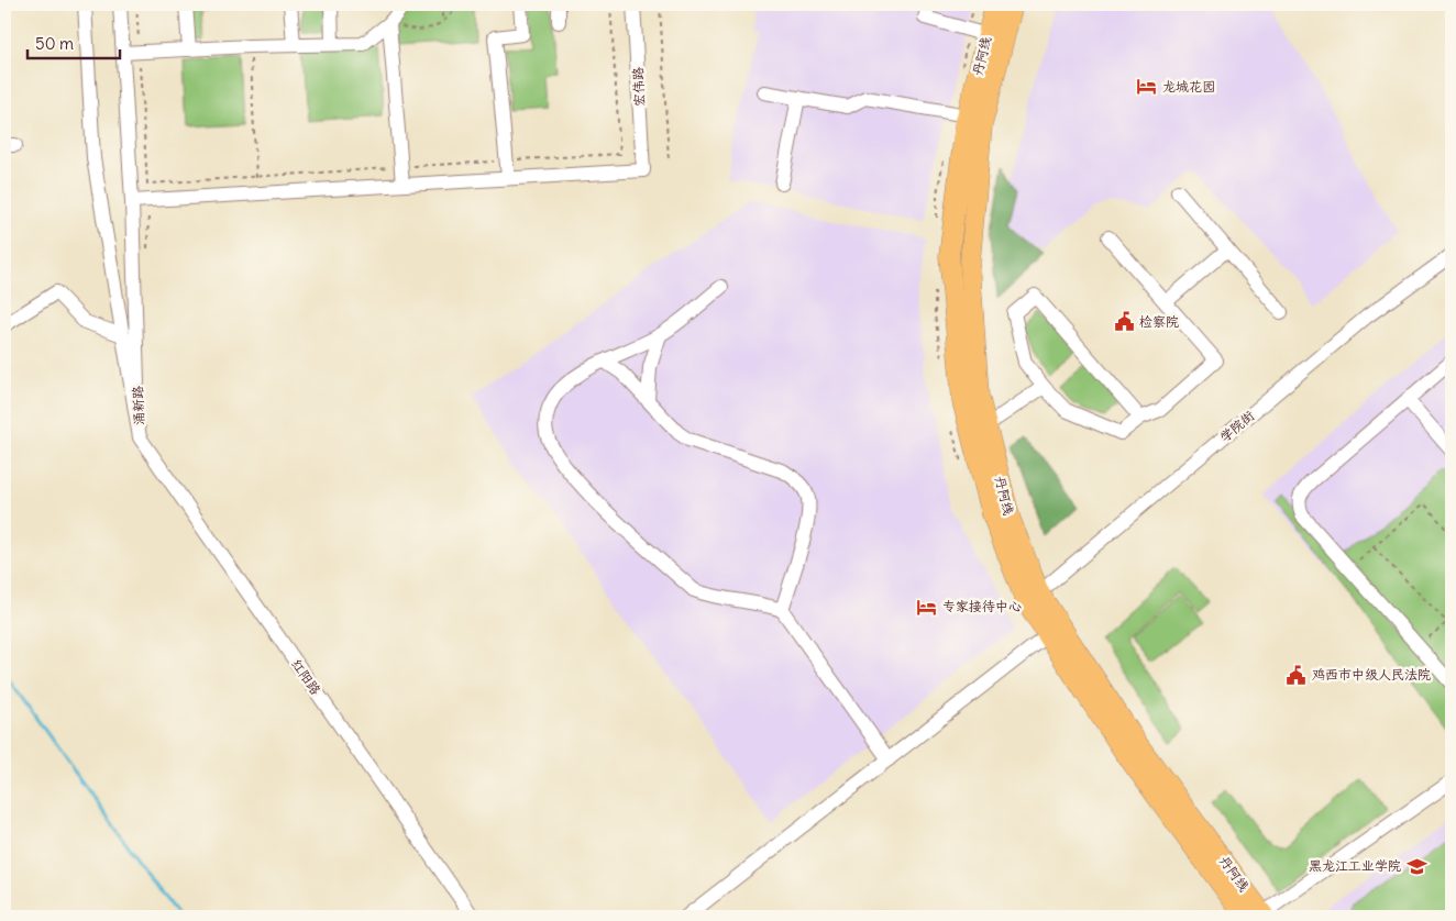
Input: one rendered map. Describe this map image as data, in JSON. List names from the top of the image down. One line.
{"streets":{"highway":["丹阿线"],"street":["宏伟路","涌新路","学院街","红阳路"]},"crossings":[["丹阿线","学院街"],["涌新路","红阳路"]],"places":{"hotel":["龙城花园","专家接待中心"],"public building":["检察院","鸡西市中级人民法院"],"school or university":["黑龙江工业学院"]},"scale_bar":"50 m"}
